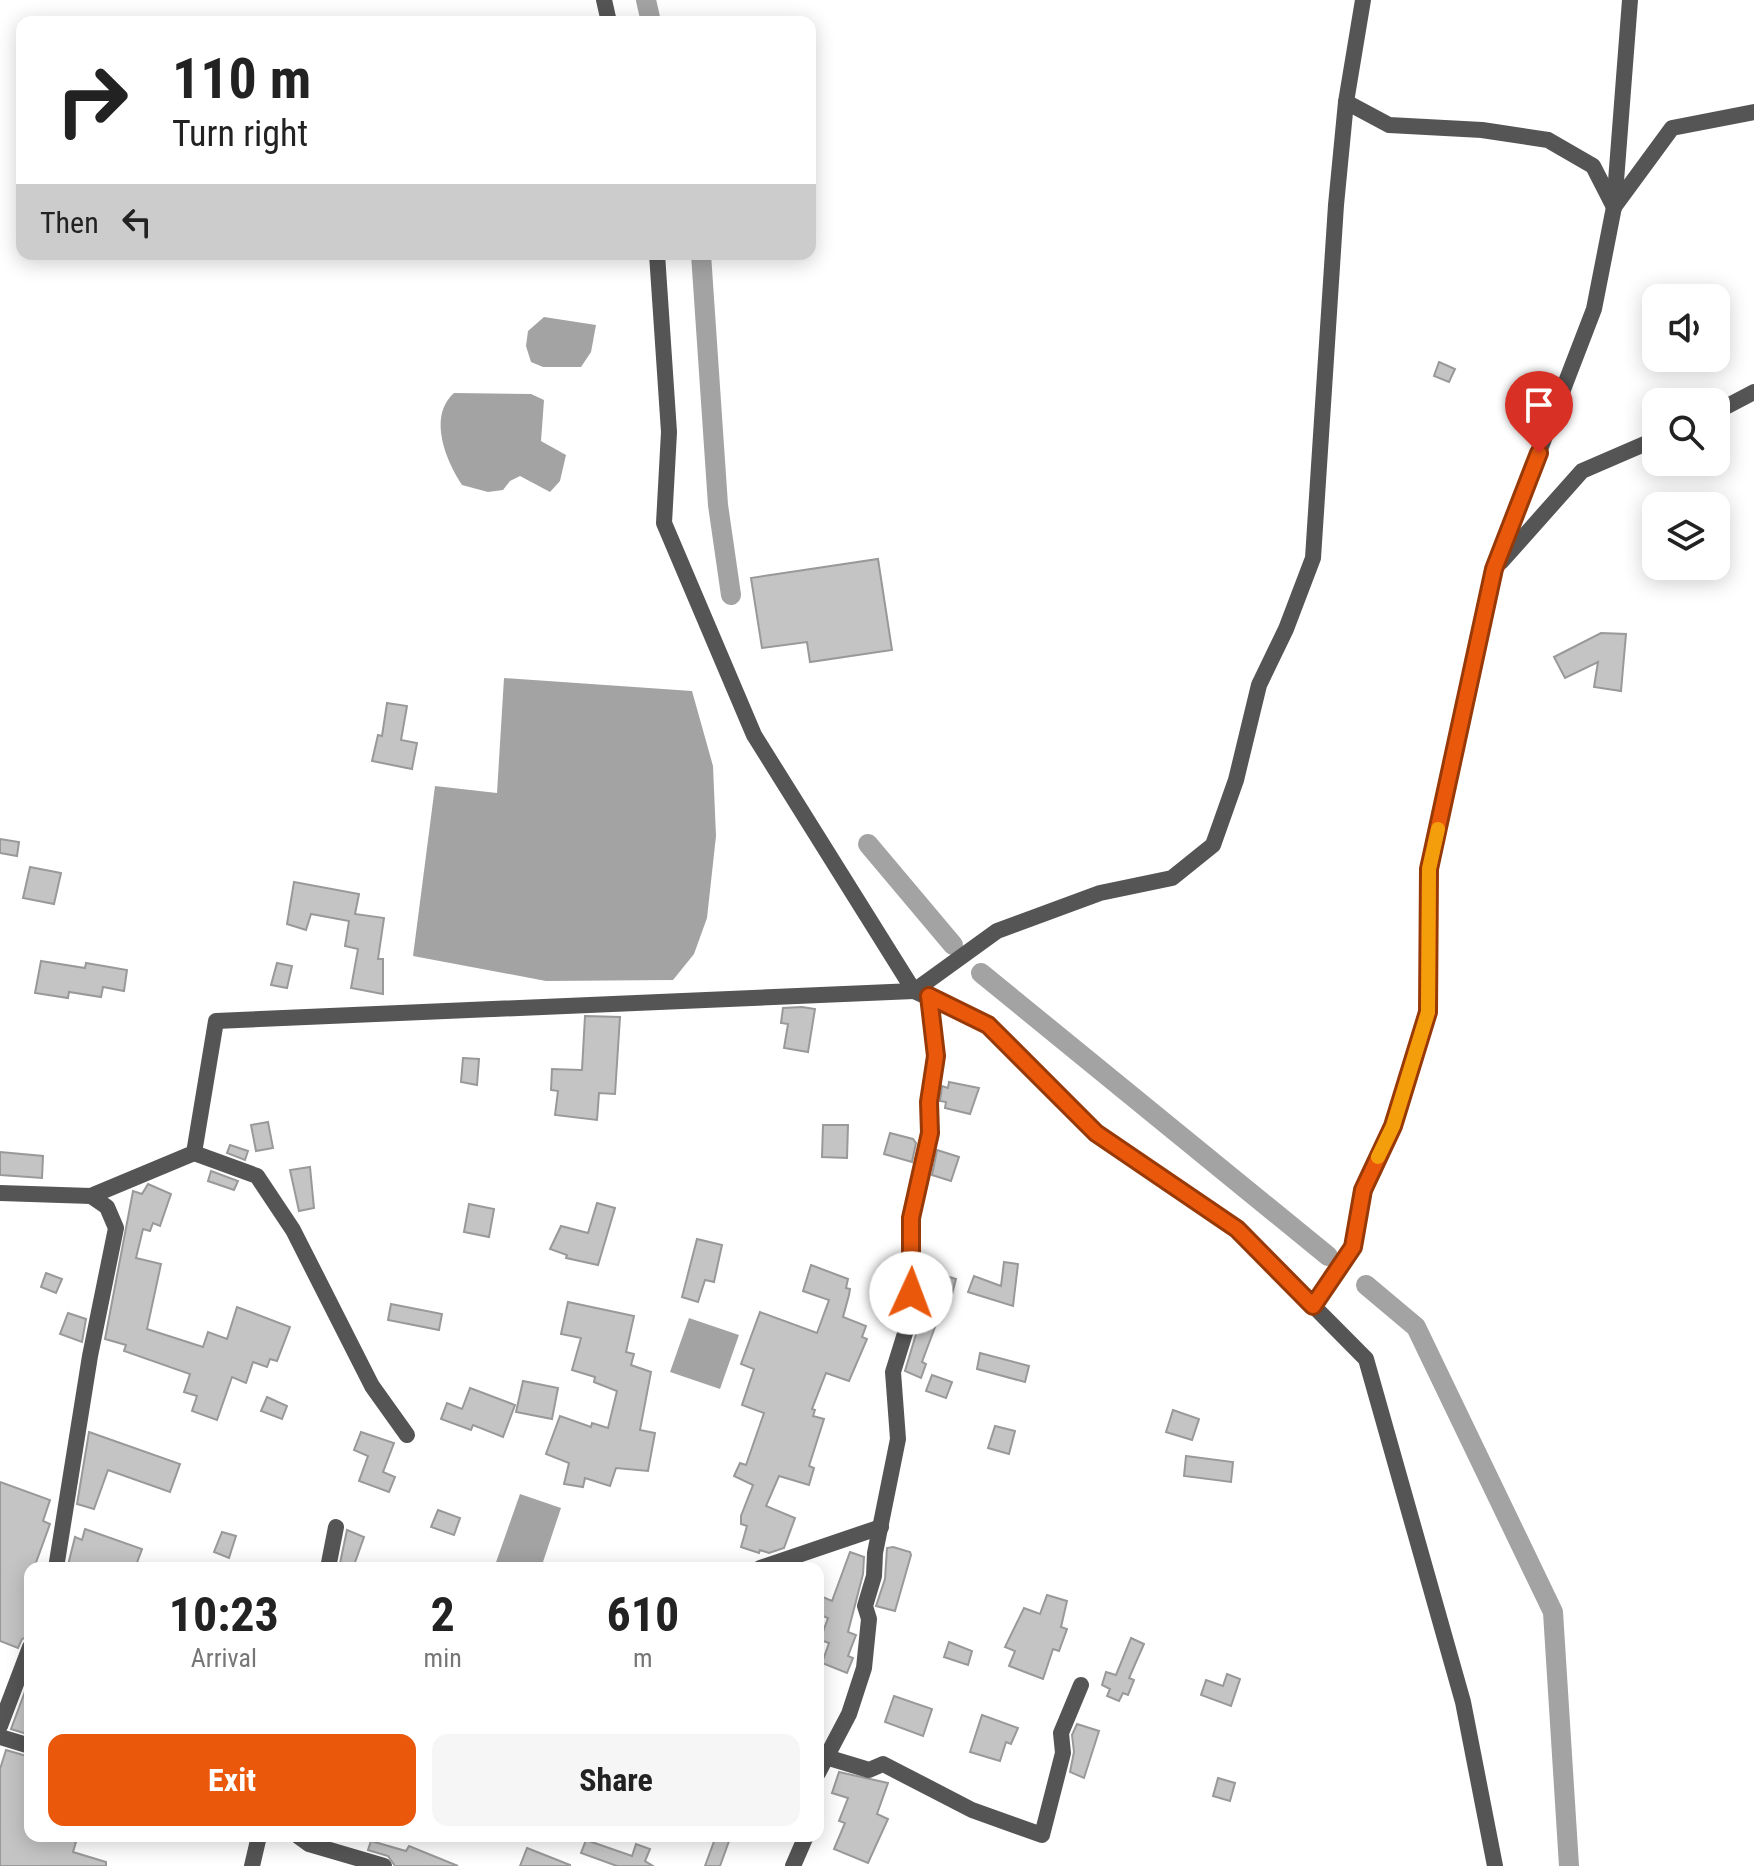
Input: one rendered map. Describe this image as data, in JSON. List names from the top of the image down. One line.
{"page":{"turn":["110 m","Turn right"],"then":"Then","eta":["10:23","Arrival","2","min","610","m"],"buttons":["Exit","Share"]}}
